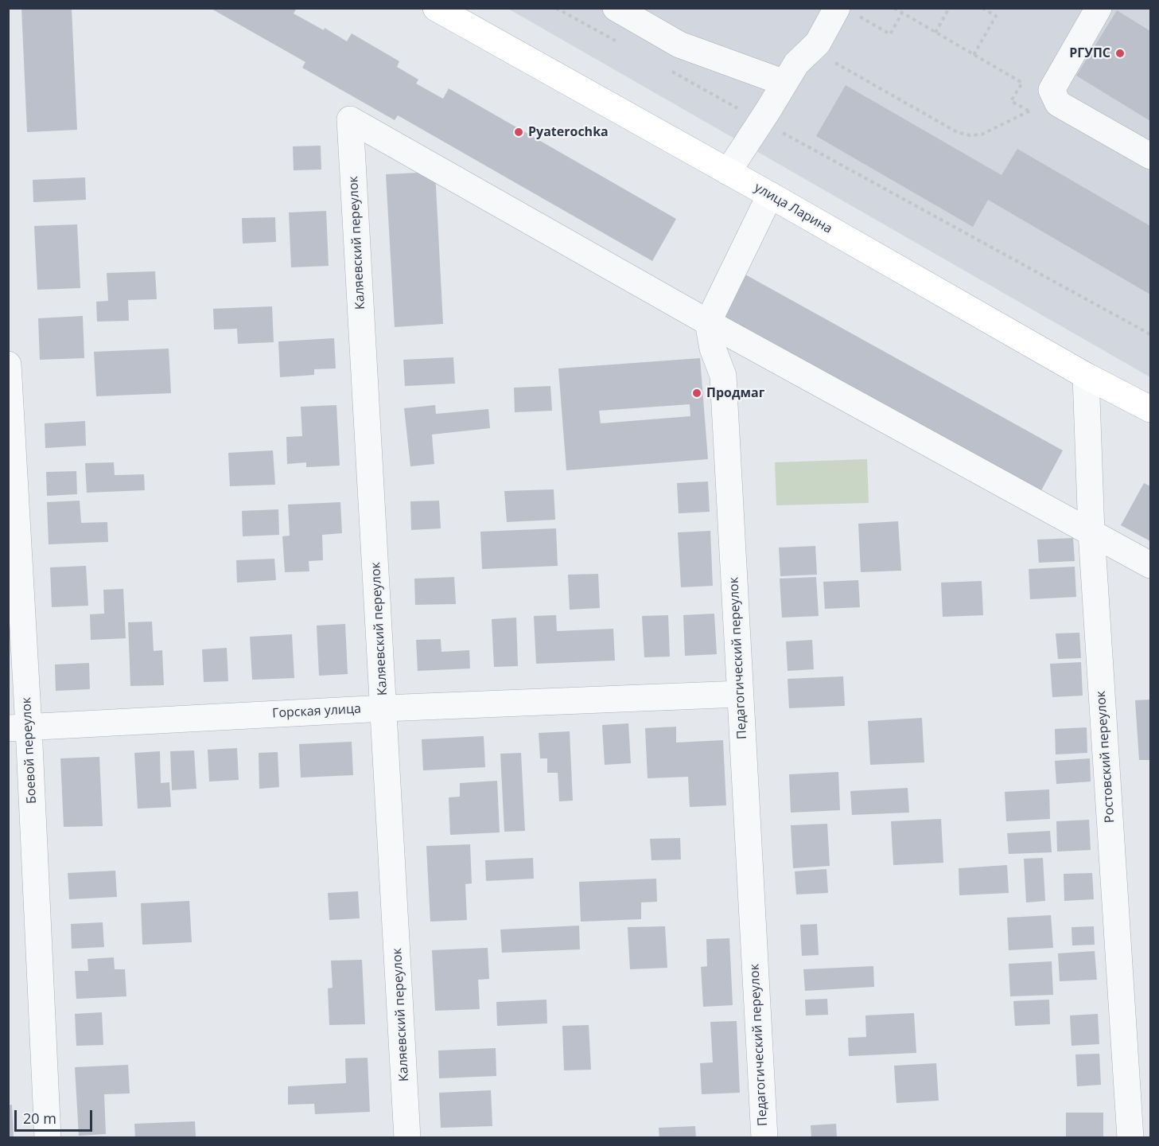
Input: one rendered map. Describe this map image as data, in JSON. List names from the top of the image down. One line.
{"streets":{"main road":["улица Ларина"],"street":["Каляевский переулок","Педагогический переулок","Горская улица","Боевой переулок","Ростовский переулок"]},"crossings":[["улица Ларина","Ростовский переулок"],["Каляевский переулок","Педагогический переулок"],["Каляевский переулок","Горская улица"],["Педагогический переулок","Горская улица"],["Горская улица","Боевой переулок"]],"places":["РГУПС","Pyaterochka","Продмаг"],"scale_bar":"20 m"}
